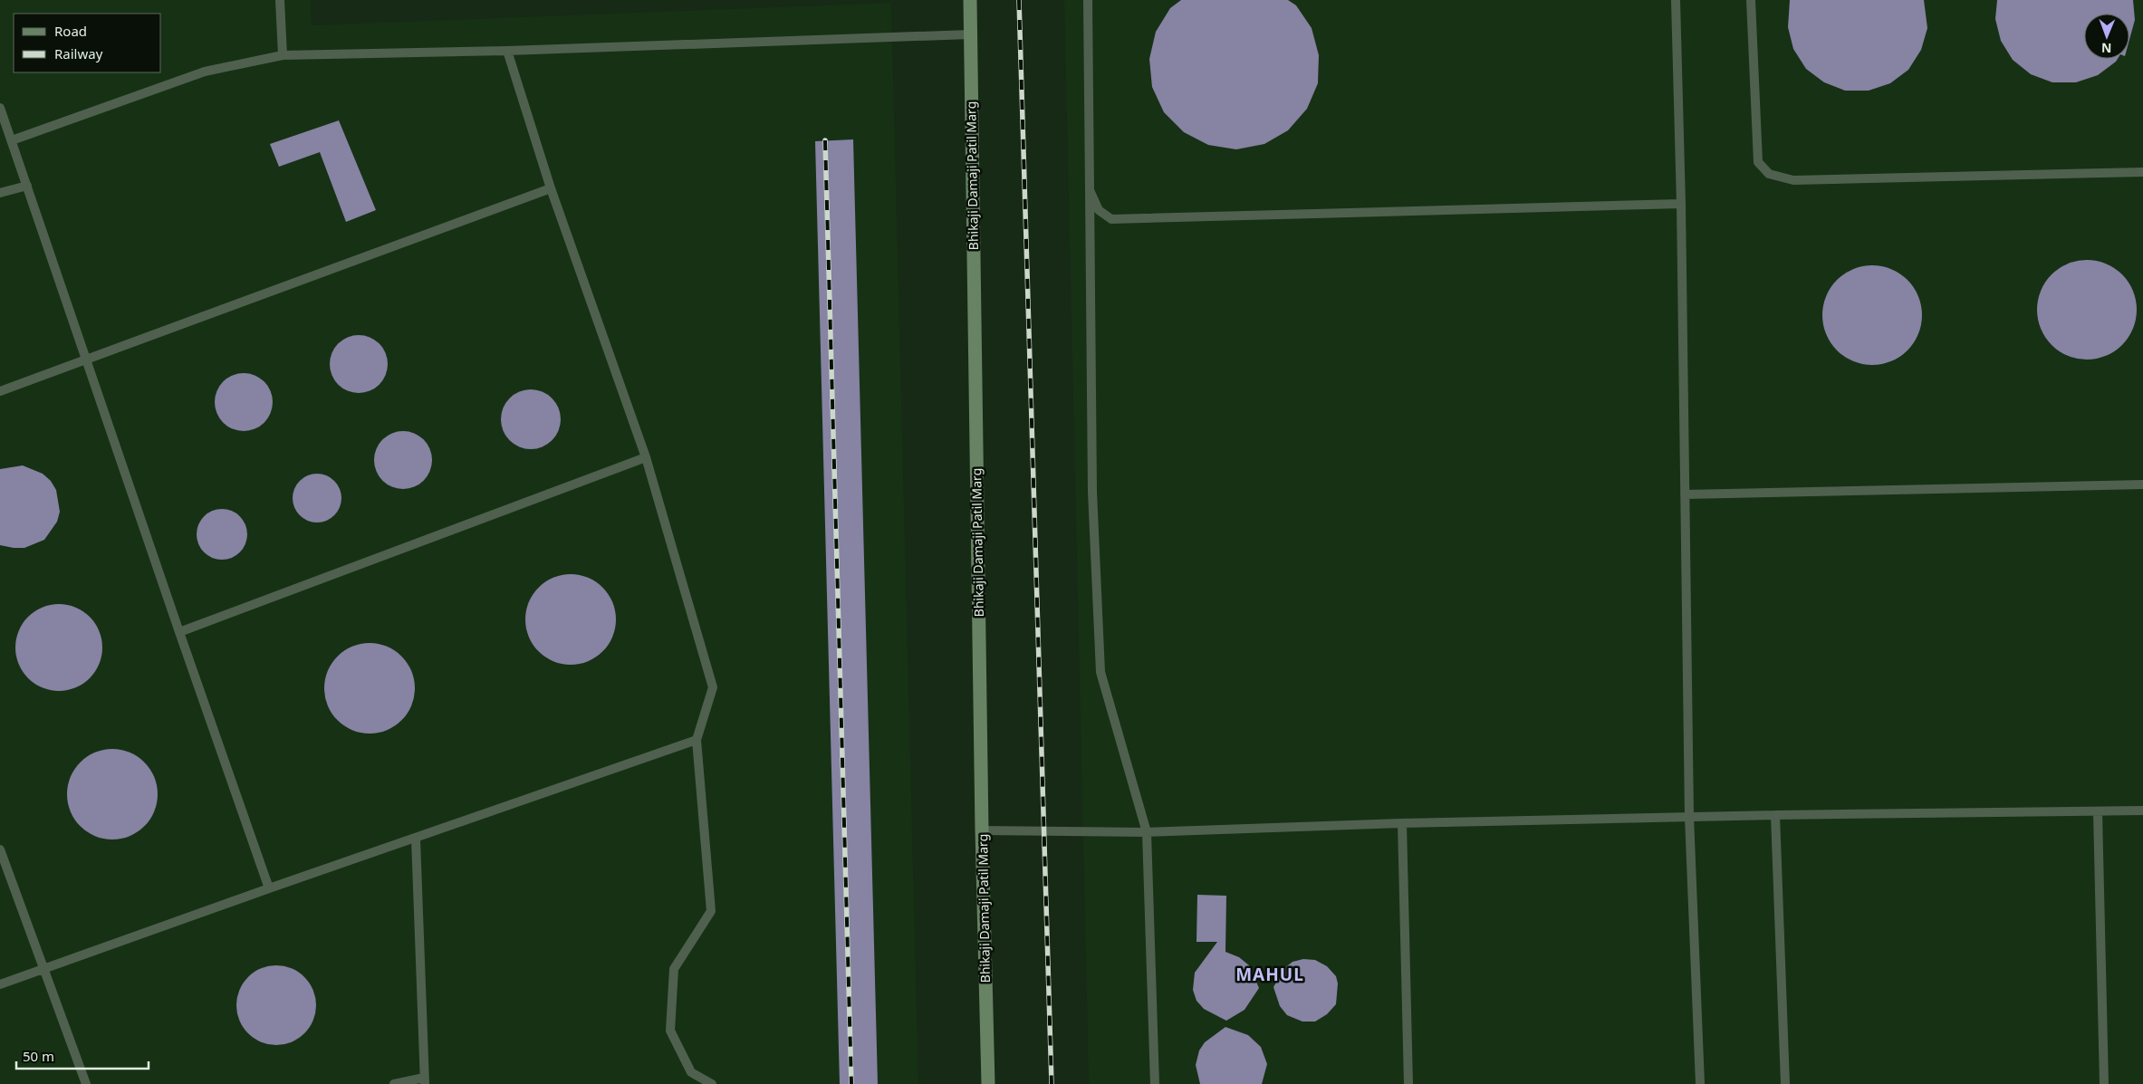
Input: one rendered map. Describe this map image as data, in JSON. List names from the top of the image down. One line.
{"streets":{"street":["Bhikaji Damaji Patil Marg"]},"districts":["MAHUL"],"legend":["Road","Railway"],"scale_bar":"50 m","north":"bottom"}
